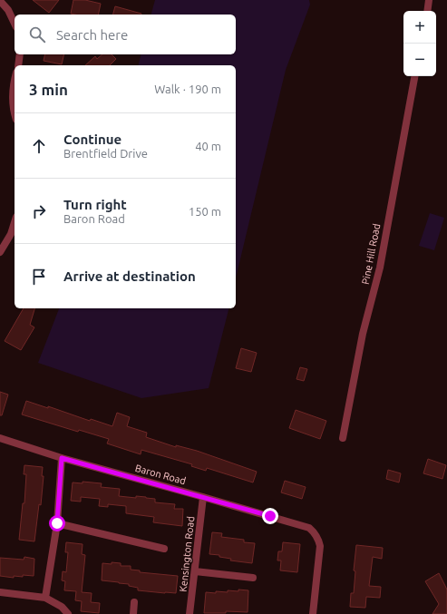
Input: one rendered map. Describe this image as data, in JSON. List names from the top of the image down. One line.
{"streets":{"street":["Pine Hill Road","Baron Road","Kensington Road"]},"crossings":[["Baron Road","Kensington Road"]],"page":{"map_buttons":["+","−"],"search":"Search here","heading":["3 min","Walk · 190 m"],"list":[["Continue","Brentfield Drive","40 m"],["Turn right","Baron Road","150 m"],"Arrive at destination"]}}
